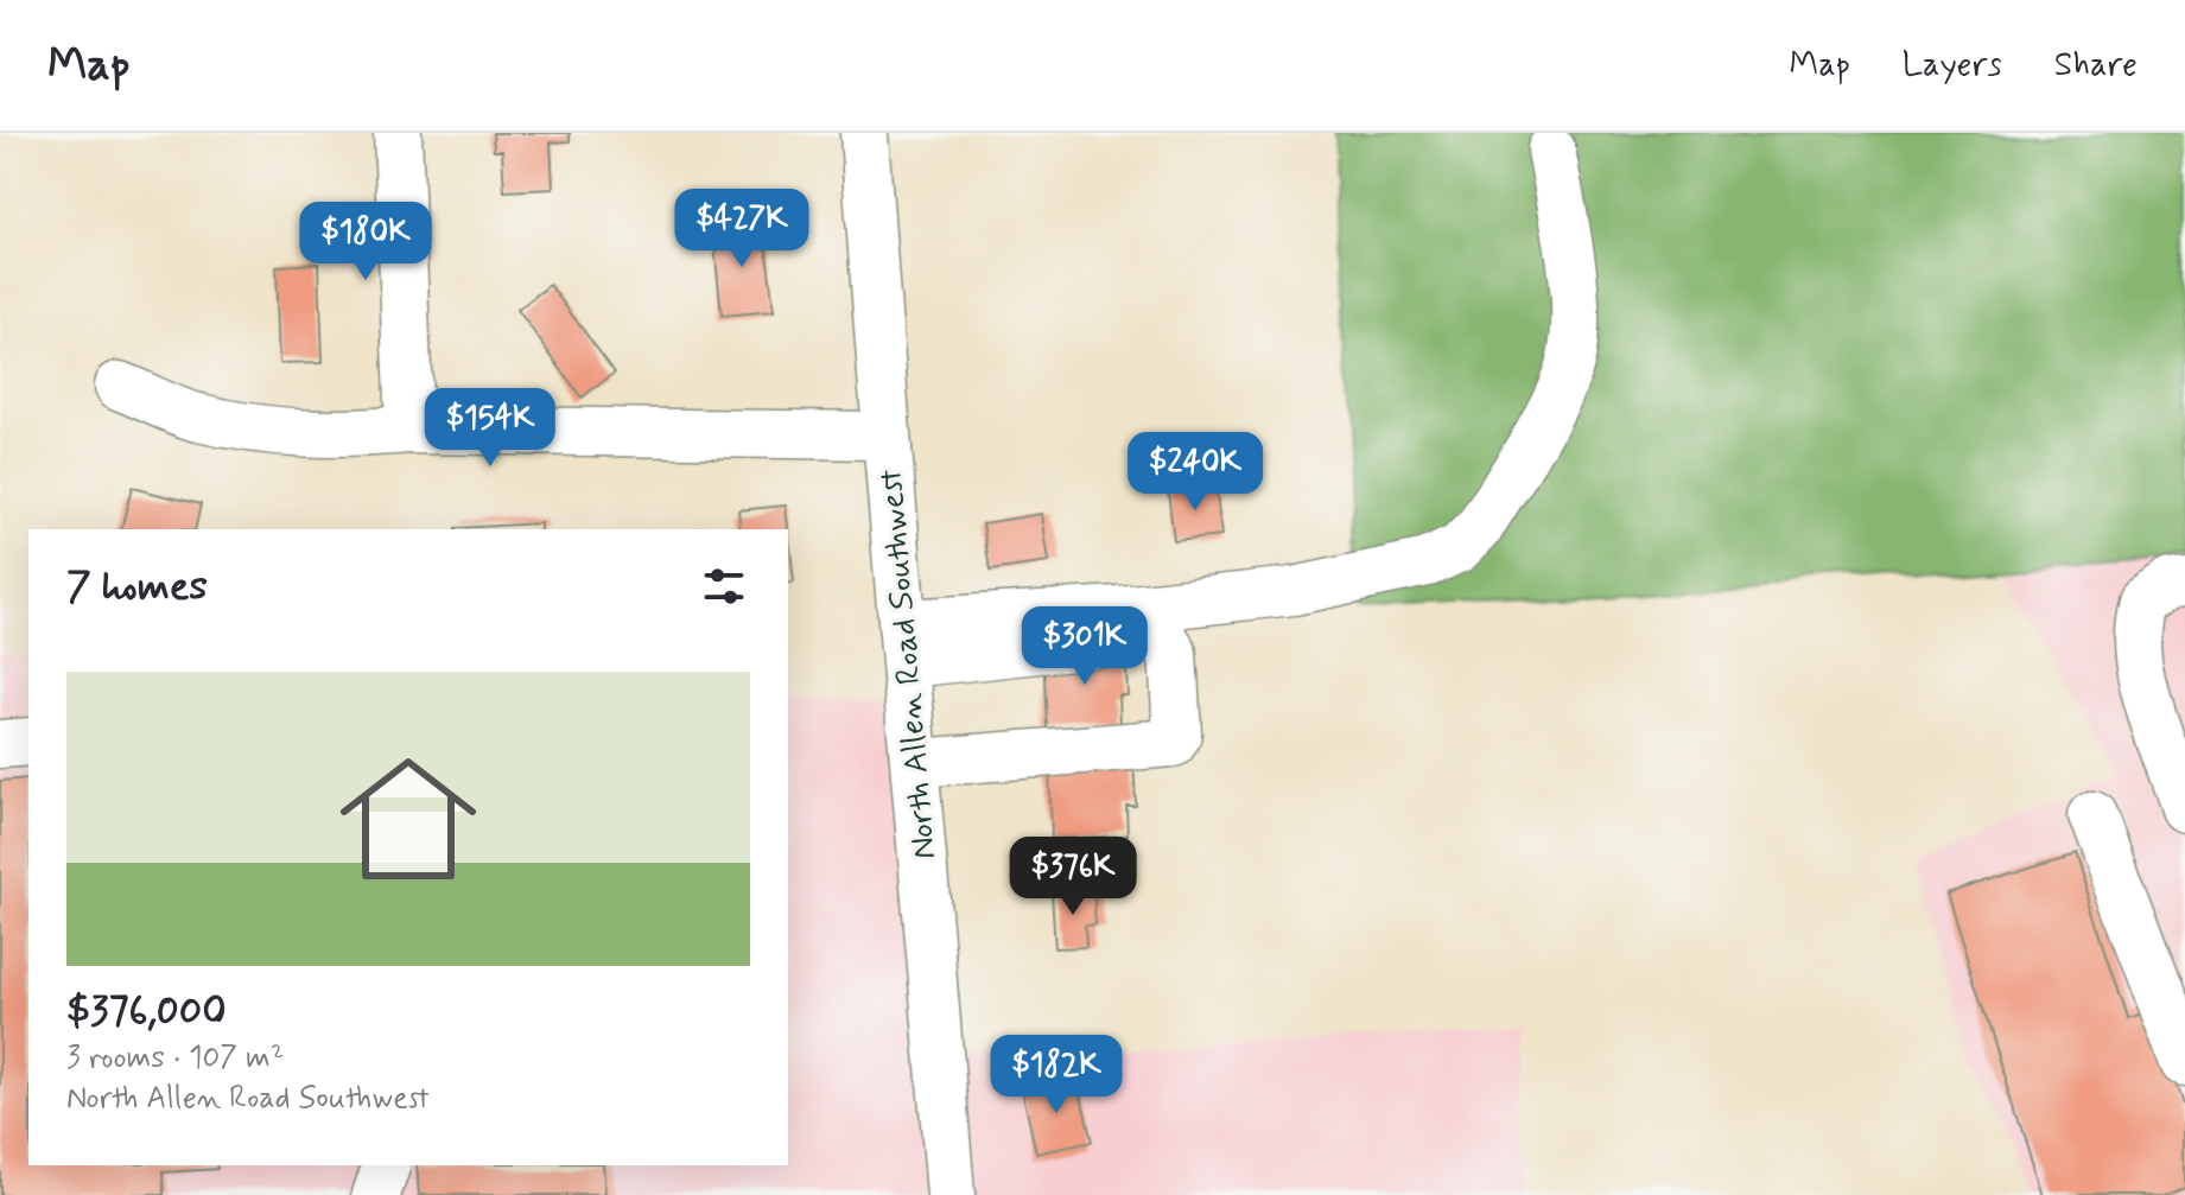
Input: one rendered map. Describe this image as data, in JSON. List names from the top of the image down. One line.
{"streets":{"street":["North Allen Road Southwest"]},"page":{"header":"Map","nav":["Map","Layers","Share"],"price":["$427K","$180K","$154K","$240K","$301K","$376K","$182K"],"heading":"7 homes","list":[{"name":"$376,000","note":"3 rooms · 107 m² · North Allen Road Southwest"}]}}
